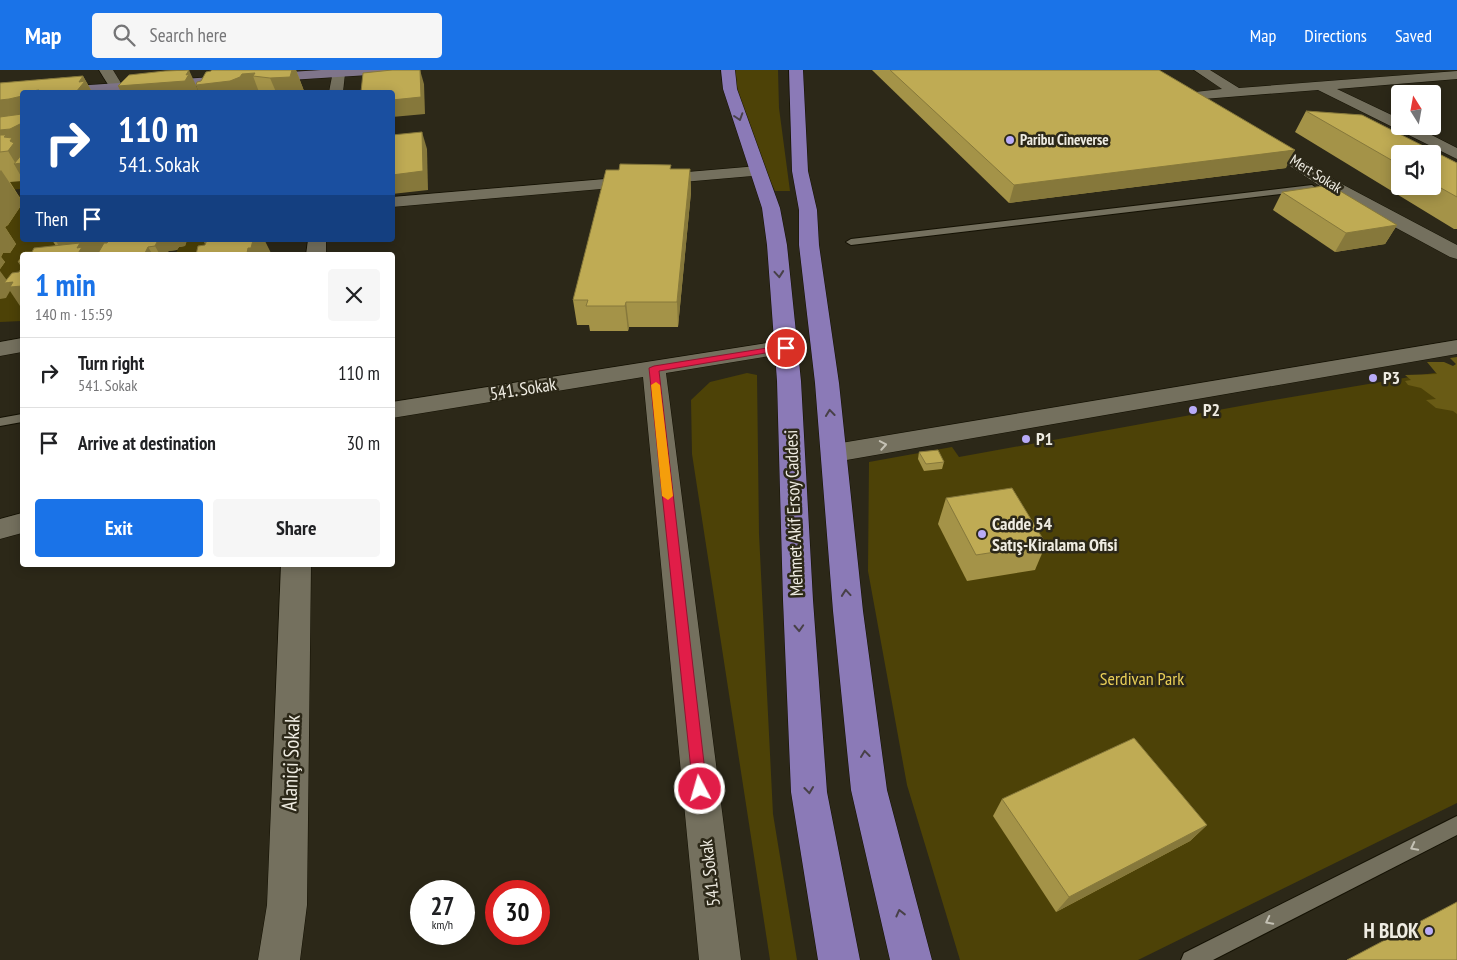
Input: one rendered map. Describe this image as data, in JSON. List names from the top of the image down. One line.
{"streets":{"main road":["Mehmet Akif Ersoy Caddesi"],"street":["Mert Sokak","541. Sokak","Alaniçi Sokak"]},"crossings":[["541. Sokak","Mehmet Akif Ersoy Caddesi"]],"parks":["Serdivan Park"],"places":["Paribu Cineverse","P3","P2","P1","Cadde 54 Satış-Kiralama Ofisi","H BLOK"],"north":"top","page":{"header":"Map","search":"Search here","nav":["Map","Directions","Saved"],"turn":["110 m","541. Sokak"],"then":"Then","heading":["1 min","140 m · 15:59"],"list":[{"name":"Turn right","note":"541. Sokak","value":"110 m"},{"name":"Arrive at destination","value":"30 m"}],"buttons":["Exit","Share"],"speed":"27 km/h","limit":"30"}}
